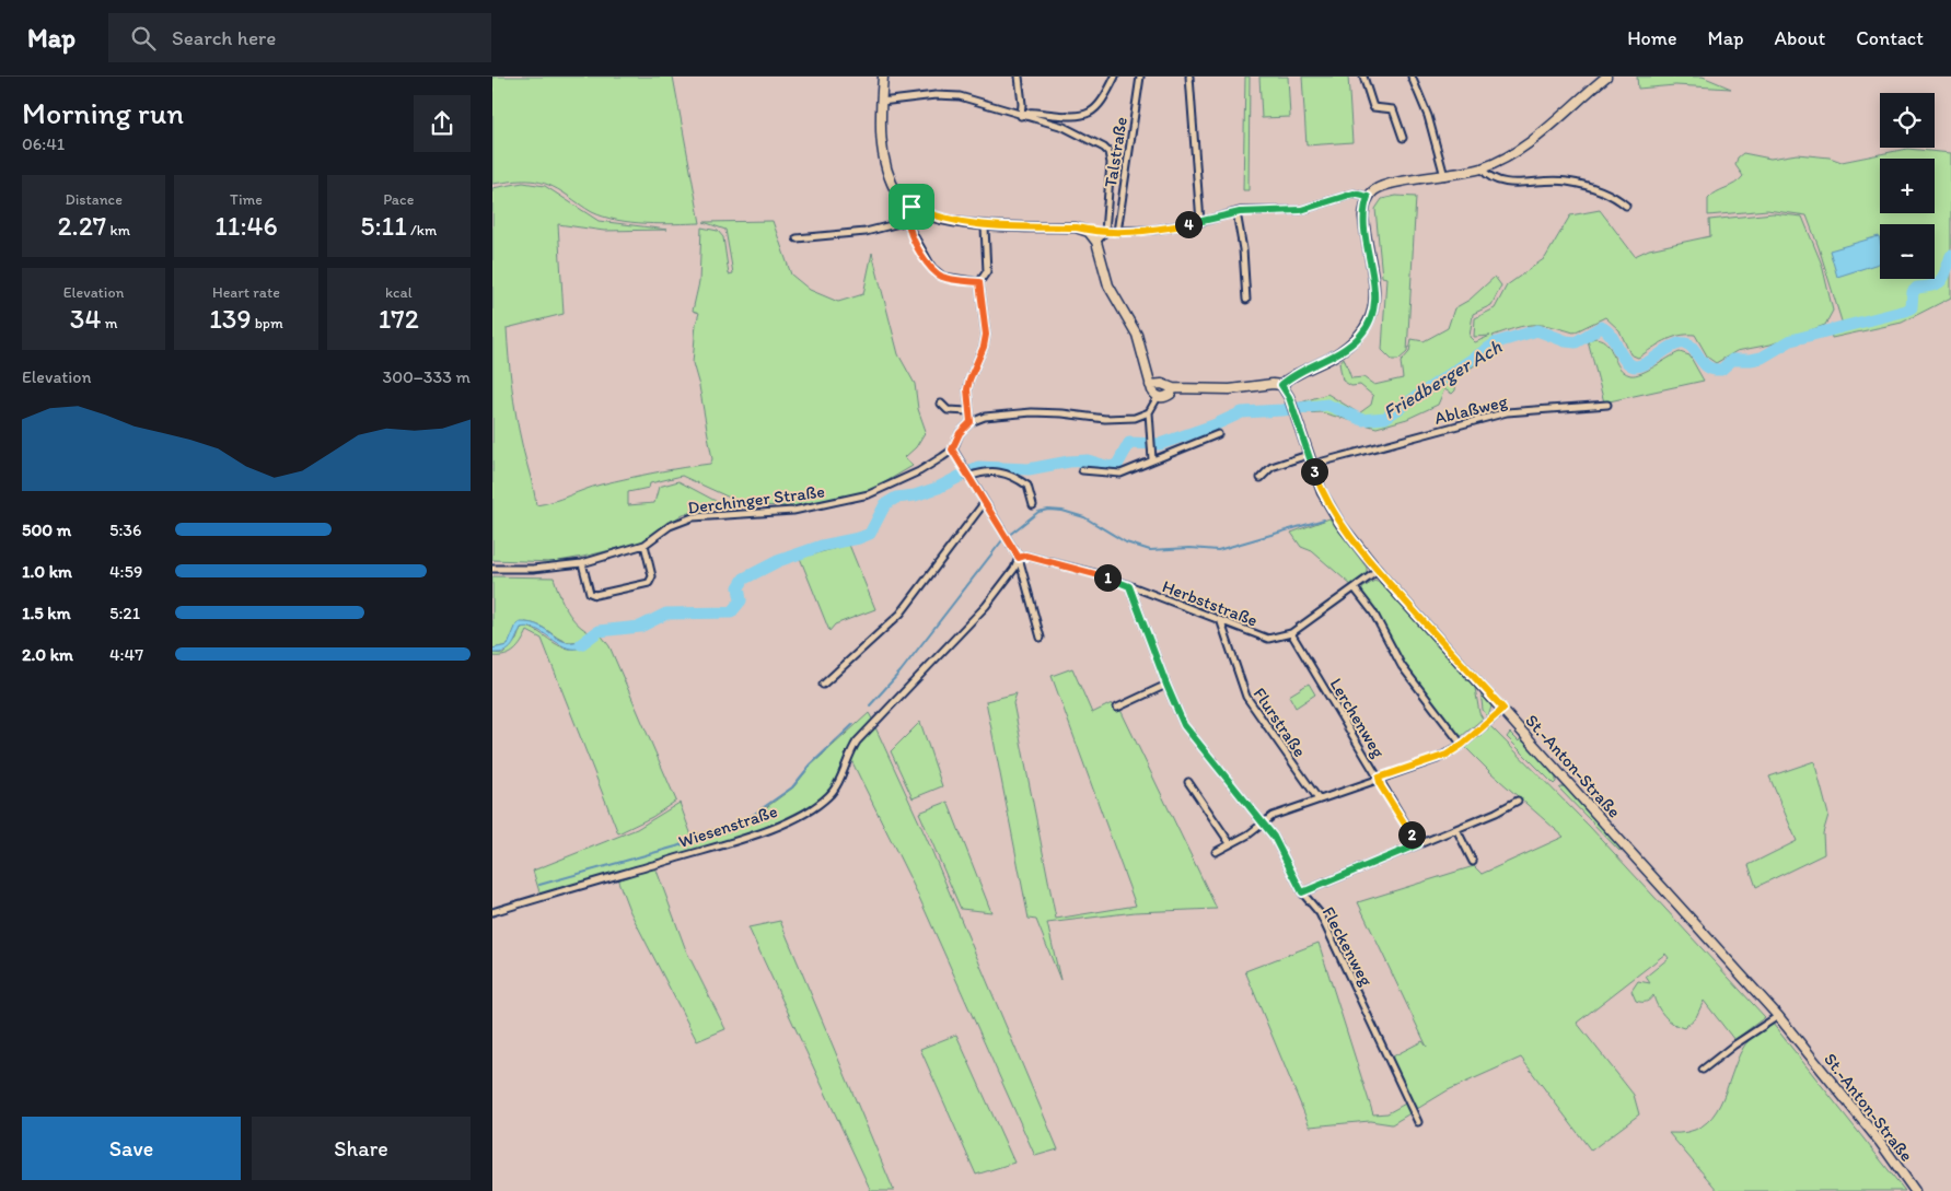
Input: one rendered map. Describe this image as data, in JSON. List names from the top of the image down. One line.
{"streets":{"street":["Talstraße","Ablaßweg","Derchinger Straße","Herbststraße","Lerchenweg","Flurstraße","St.-Anton-Straße","Wiesenstraße","Fleckenweg"]},"crossings":[["Ablaßweg","St.-Anton-Straße"],["Herbststraße","Lerchenweg"],["Herbststraße","Flurstraße"],["Herbststraße","St.-Anton-Straße"],["Herbststraße","Wiesenstraße"],["Herbststraße","Fleckenweg"]],"water":["Friedberger Ach"],"page":{"header":"Map","search":"Search here","nav":["Home","Map","About","Contact"],"heading":["Morning run","06:41"],"map_buttons":["+","−"],"stats":[["Distance","2.27 km"],["Time","11:46"],["Pace","5:11 /km"],["Elevation","34 m"],["Heart rate","139 bpm"],["kcal","172"]],"pins":["4","3","1","2"],"chart":["Elevation","300–333 m"],"list":[{"name":"500 m","note":"5:36"},{"name":"1.0 km","note":"4:59"},{"name":"1.5 km","note":"5:21"},{"name":"2.0 km","note":"4:47"}],"buttons":["Save","Share"]}}
